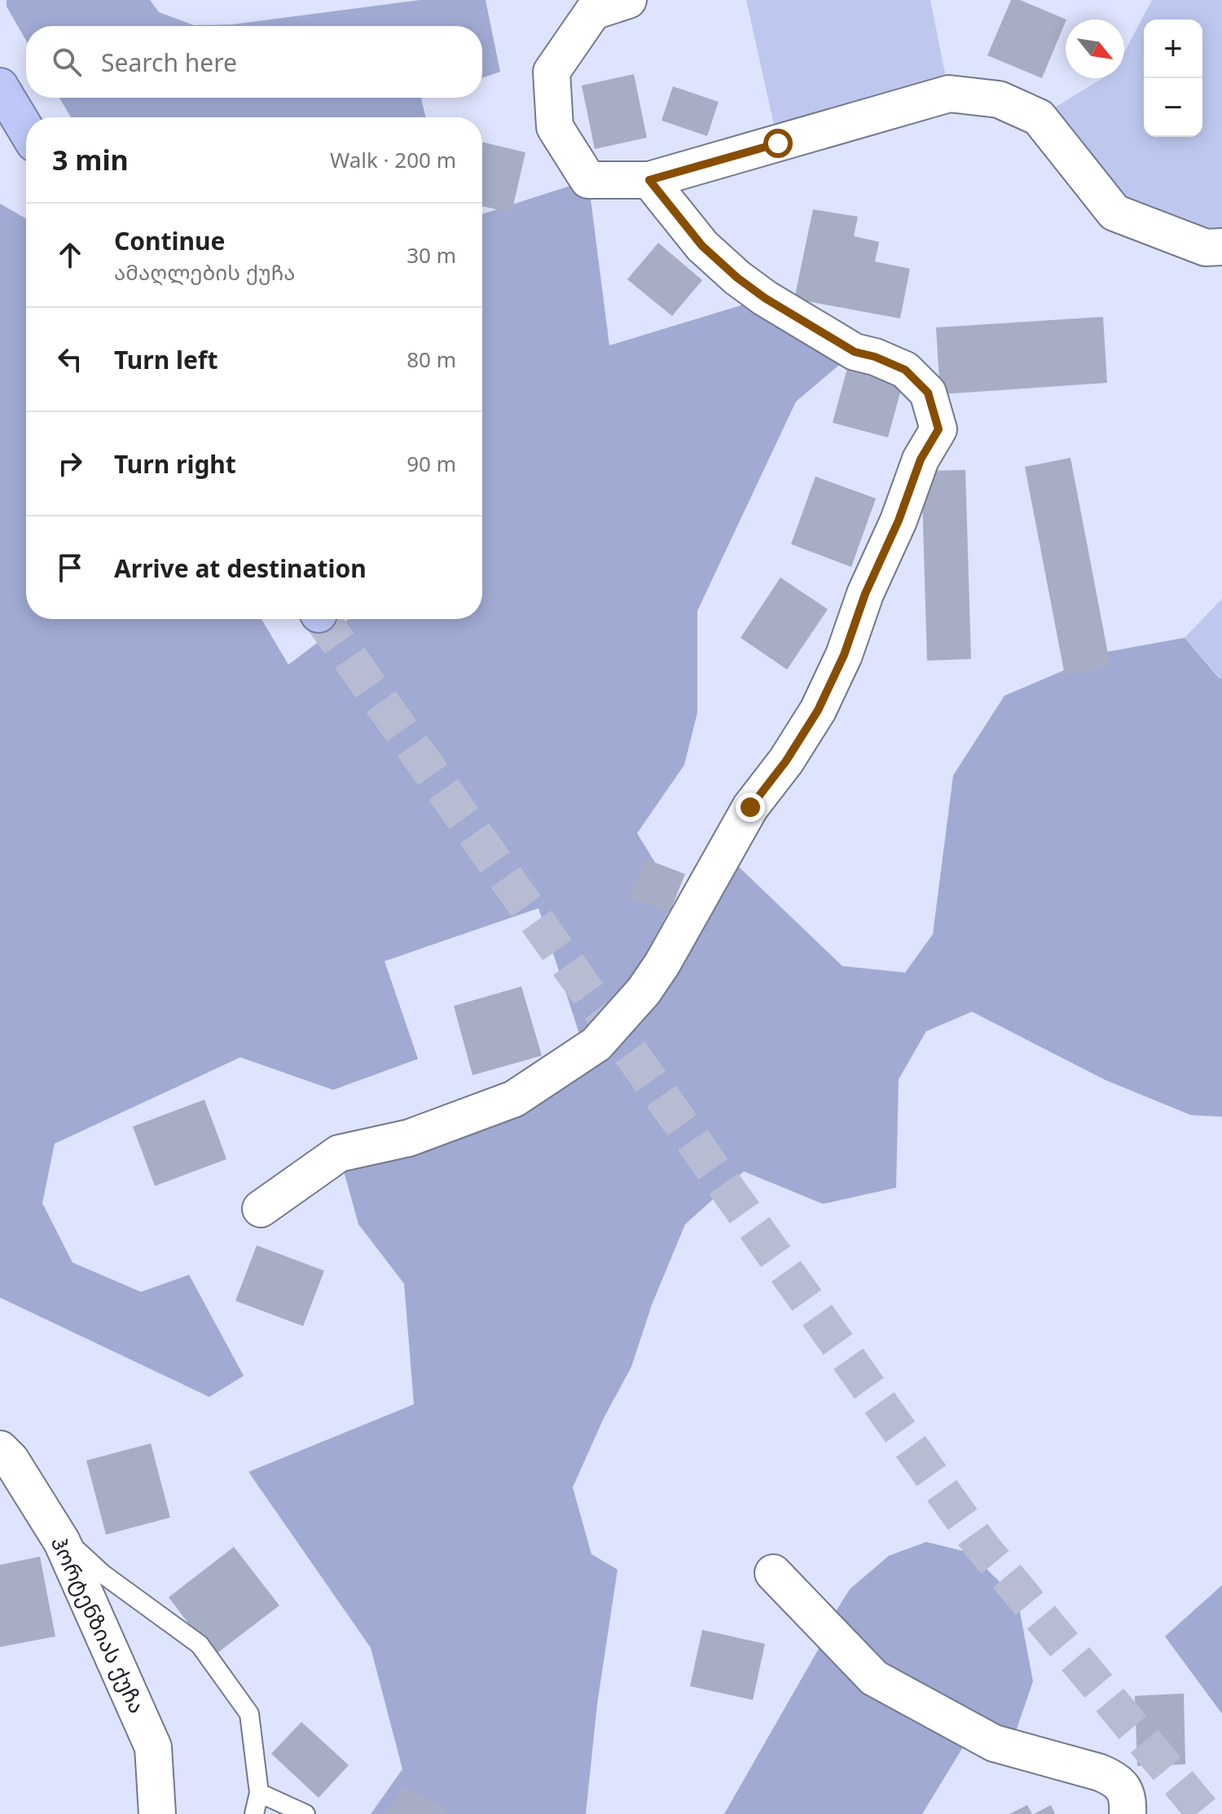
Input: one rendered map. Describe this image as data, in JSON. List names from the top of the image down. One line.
{"streets":{"street":["ჰორტენზიას ქუჩა"]},"north":"bottom right","page":{"map_buttons":["+","−"],"search":"Search here","heading":["3 min","Walk · 200 m"],"list":[["Continue","ამაღლების ქუჩა","30 m"],["Turn left","80 m"],["Turn right","90 m"],"Arrive at destination"]}}
